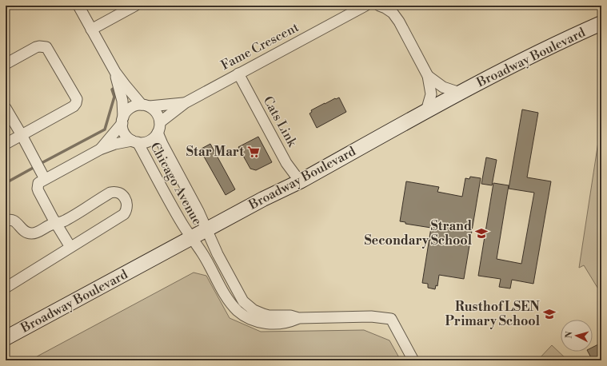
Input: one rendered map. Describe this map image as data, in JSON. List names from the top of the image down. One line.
{"streets":{"main road":["Broadway Boulevard"],"street":["Fame Crescent","Cats Link","Chicago Avenue"]},"crossings":[["Fame Crescent","Cats Link"],["Fame Crescent","Chicago Avenue"],["Broadway Boulevard","Cats Link"],["Broadway Boulevard","Chicago Avenue"]],"places":{"supermarket":["Star Mart"],"school or university":["Strand Secondary School","Rusthof LSEN Primary School"]},"north":"left"}
